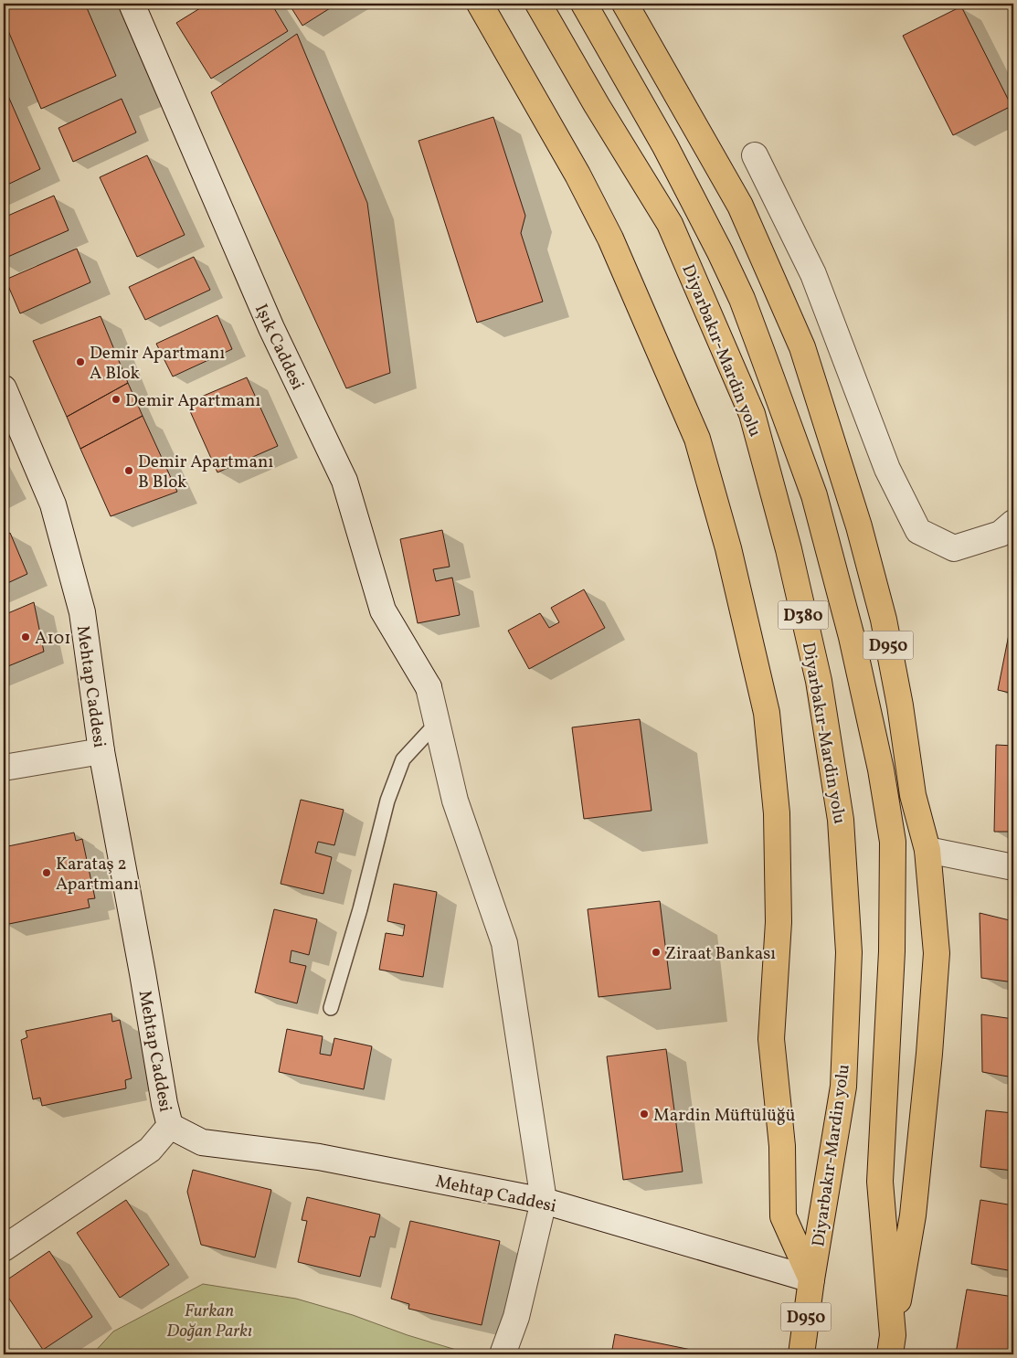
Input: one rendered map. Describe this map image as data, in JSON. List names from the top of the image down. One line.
{"streets":{"highway":["Diyarbakır-Mardin yolu","D380","D950"],"street":["Işık Caddesi","Mehtap Caddesi"]},"crossings":[["Işık Caddesi","Mehtap Caddesi"],["Diyarbakır-Mardin yolu","D950"],["Diyarbakır-Mardin yolu","Mehtap Caddesi"],["D950","Mehtap Caddesi"]],"parks":["Furkan Doğan Parkı"],"places":["Demir Apartmanı A Blok","Demir Apartmanı","Demir Apartmanı B Blok","A101","Karataş 2 Apartmanı","Ziraat Bankası","Mardin Müftülüğü"]}
